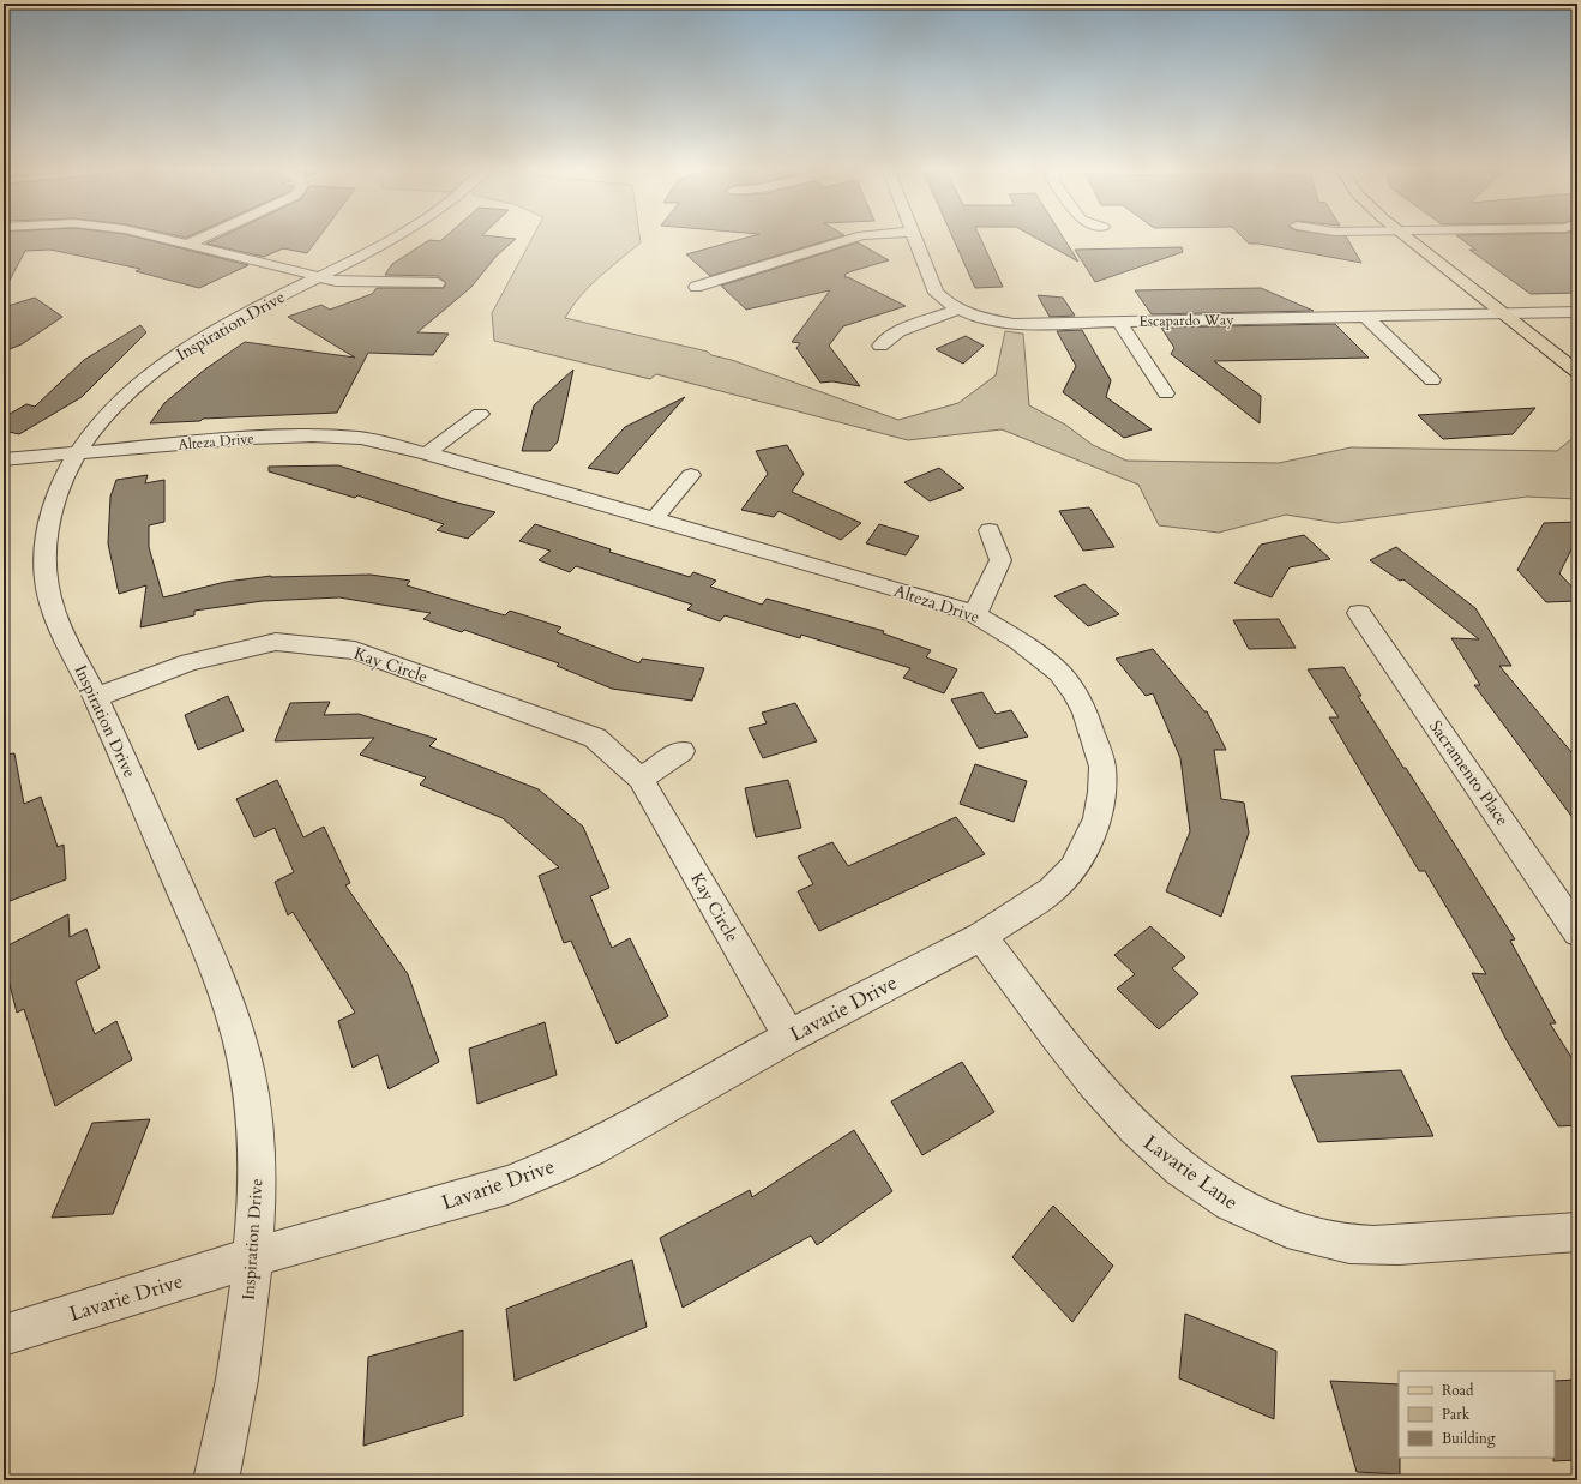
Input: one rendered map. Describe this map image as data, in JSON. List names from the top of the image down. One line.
{"streets":{"street":["Escapardo Way","Inspiration Drive","Alteza Drive","Kay Circle","Sacramento Place","Lavarie Drive","Lavarie Lane"]},"crossings":[["Inspiration Drive","Alteza Drive"],["Inspiration Drive","Kay Circle"],["Inspiration Drive","Lavarie Drive"],["Alteza Drive","Lavarie Drive"],["Alteza Drive","Lavarie Lane"],["Kay Circle","Lavarie Drive"],["Lavarie Drive","Lavarie Lane"]],"legend":["Road","Park","Building"]}
